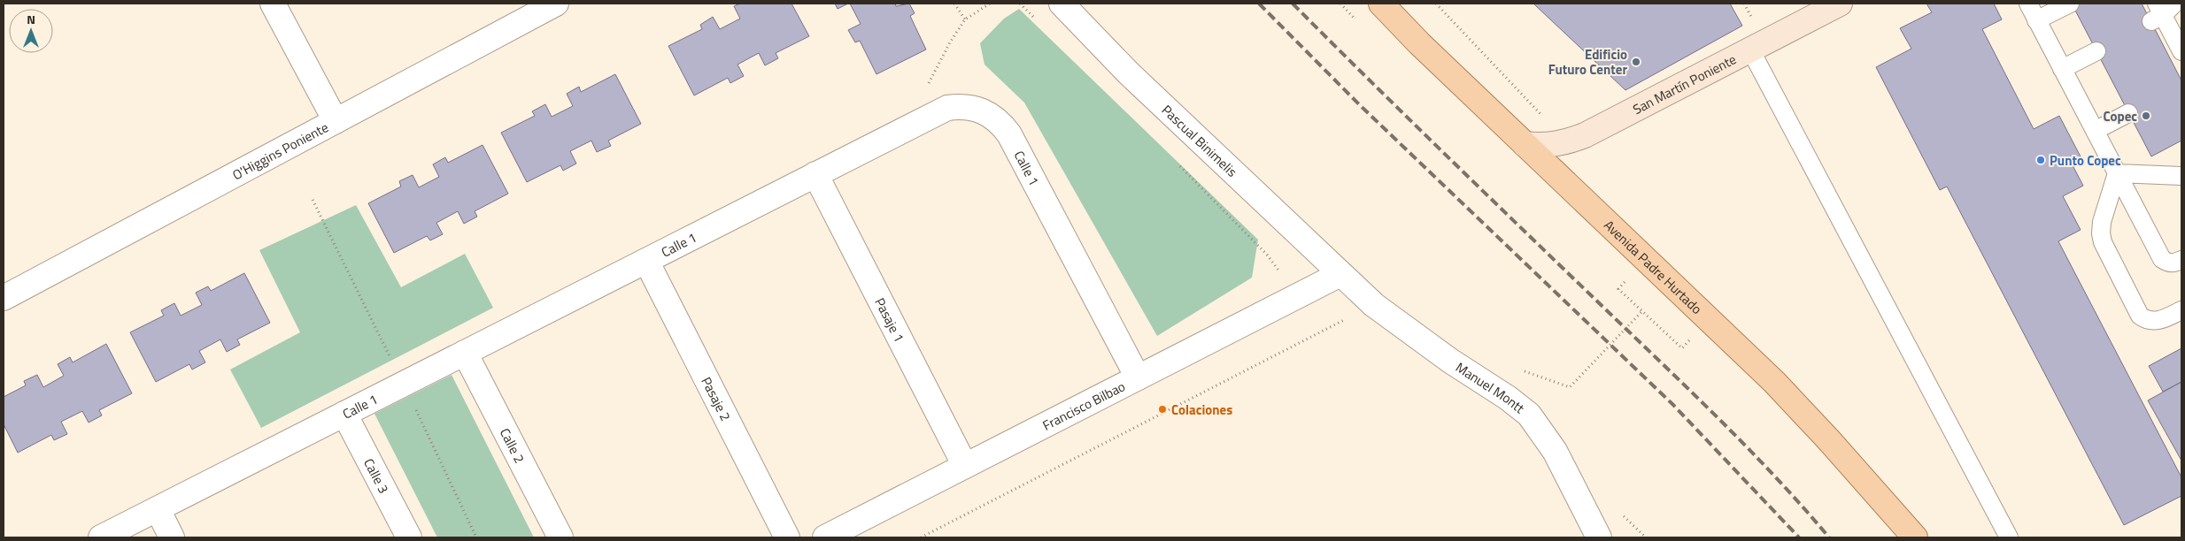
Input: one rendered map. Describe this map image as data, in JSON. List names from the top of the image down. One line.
{"streets":{"main road":["San Martín Poniente","Avenida Padre Hurtado"],"street":["Pascual Binimelis","O'Higgins Poniente","Calle 1","Pasaje 1","Manuel Montt","Pasaje 2","Francisco Bilbao","Calle 2","Calle 3"]},"crossings":[["San Martín Poniente","Avenida Padre Hurtado"],["Pascual Binimelis","Manuel Montt"],["Pascual Binimelis","Francisco Bilbao"],["Calle 1","Pasaje 1"],["Calle 1","Pasaje 2"],["Calle 1","Francisco Bilbao"],["Calle 1","Calle 2"],["Calle 1","Calle 3"],["Pasaje 1","Francisco Bilbao"],["Manuel Montt","Francisco Bilbao"]],"places":["Edificio Futuro Center","Copec","Punto Copec","Colaciones"],"north":"top"}
